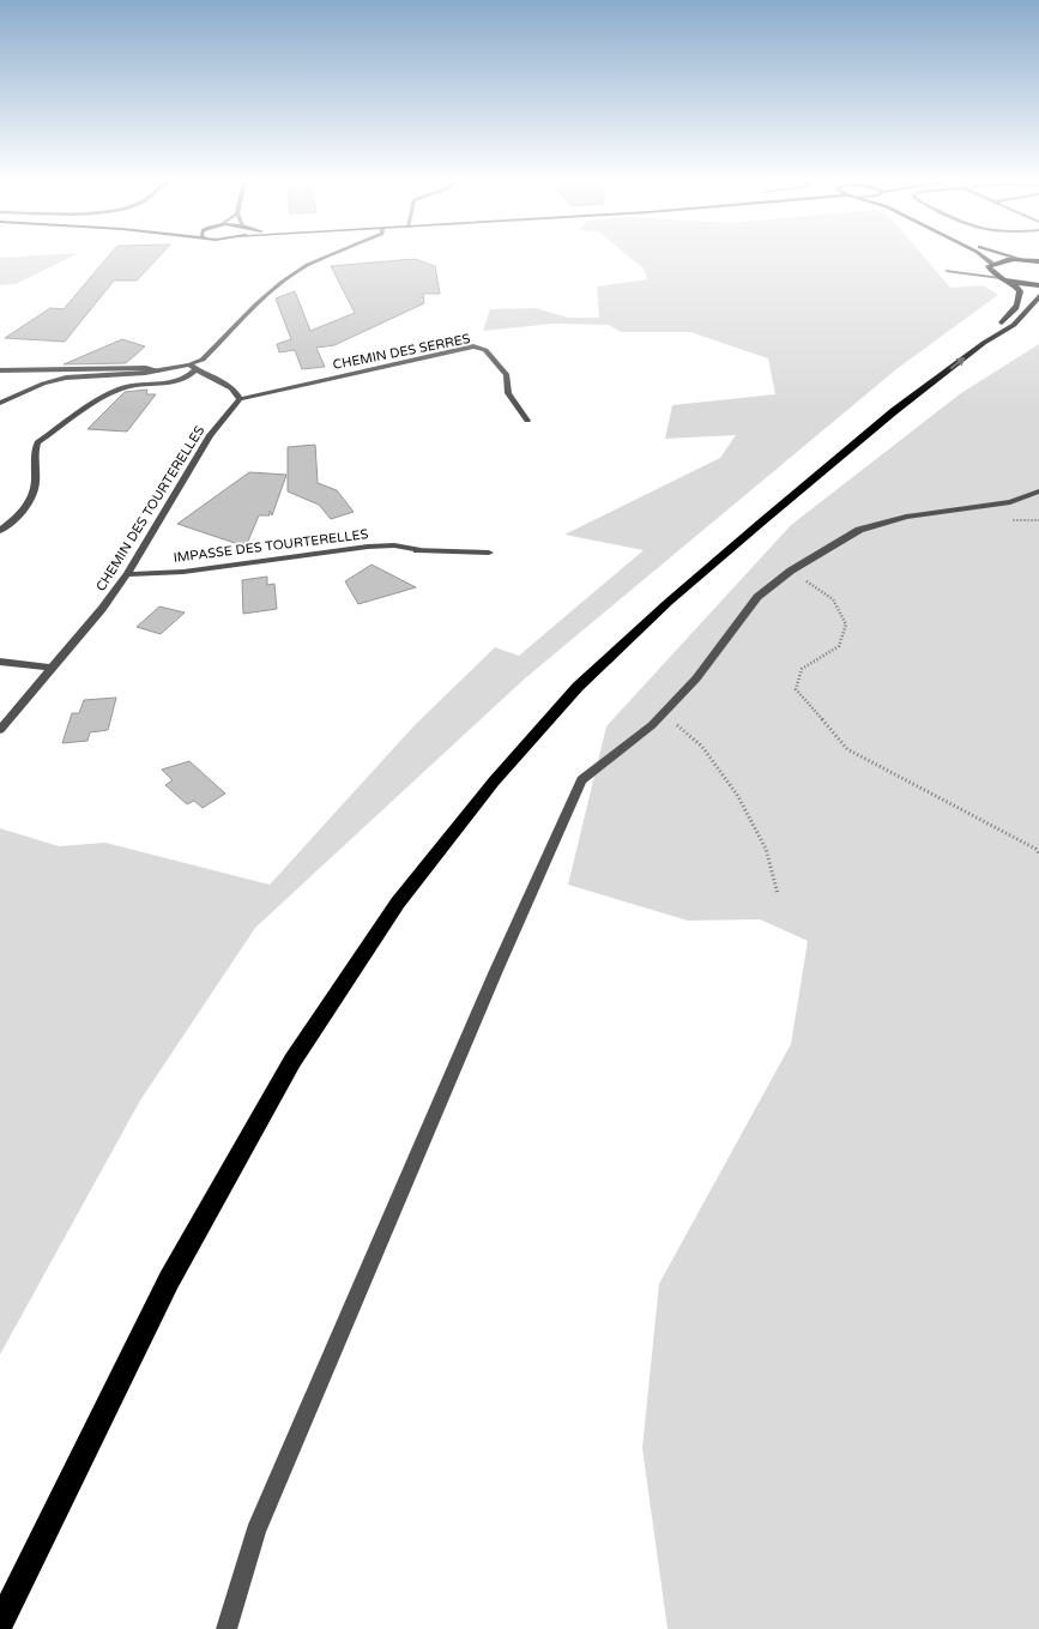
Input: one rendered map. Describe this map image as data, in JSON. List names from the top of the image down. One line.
{"streets":{"street":["CHEMIN DES SERRES","CHEMIN DES TOURTERELLES","IMPASSE DES TOURTERELLES"]},"crossings":[["CHEMIN DES SERRES","CHEMIN DES TOURTERELLES"],["CHEMIN DES TOURTERELLES","IMPASSE DES TOURTERELLES"]]}
